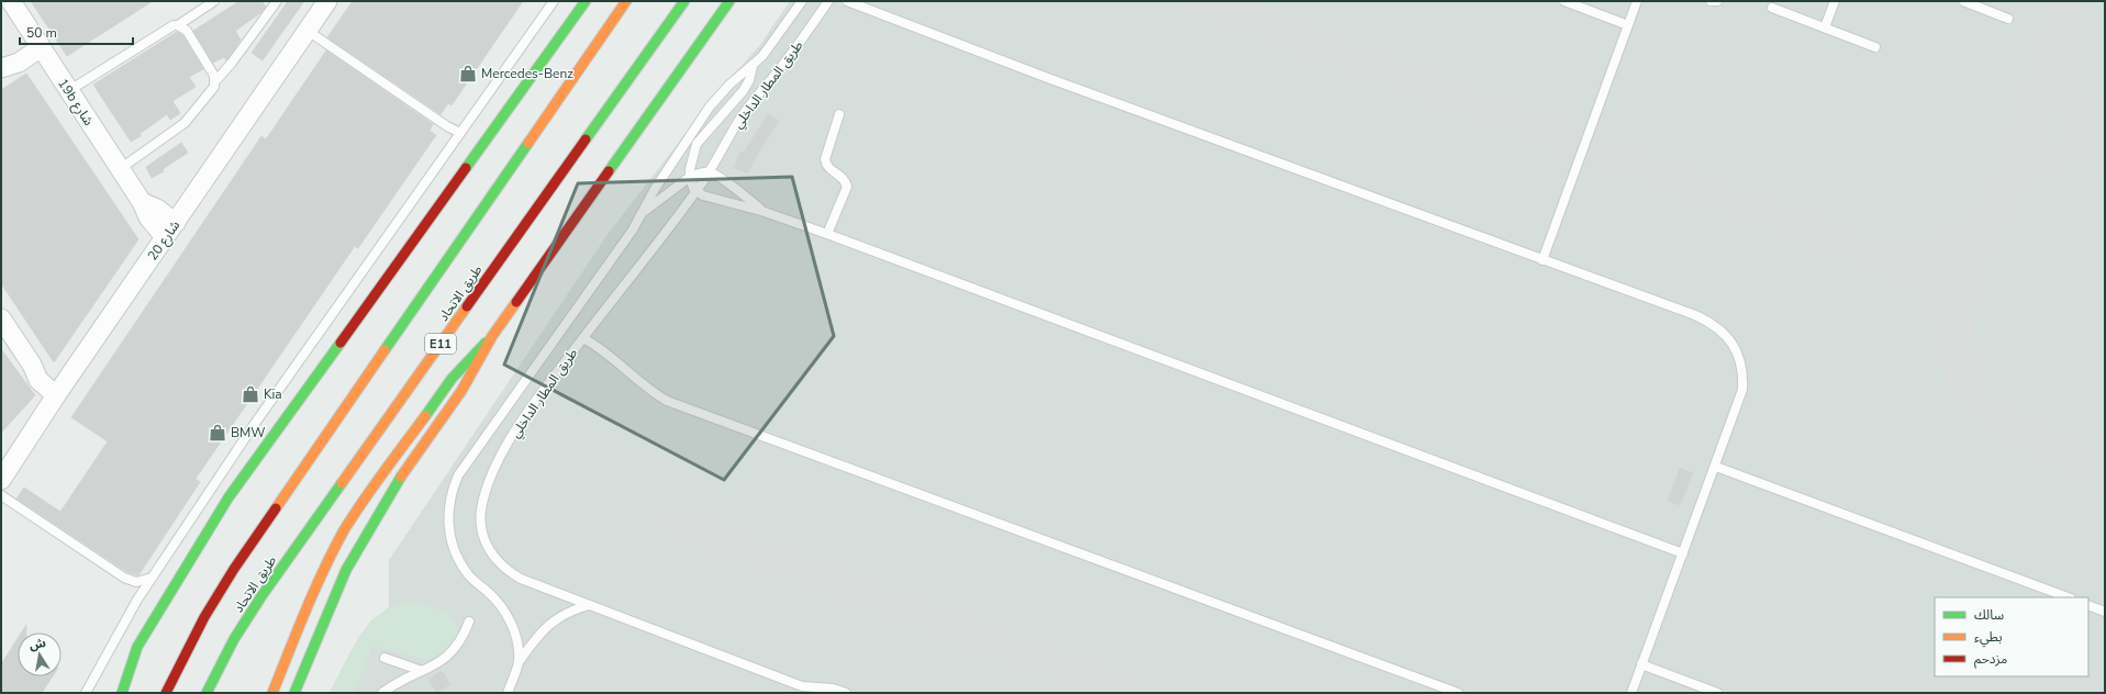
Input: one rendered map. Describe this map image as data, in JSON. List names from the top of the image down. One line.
{"streets":{"main road":["طريق الاتحاد","E11"],"street":["19b شارع","شارع 20"],"lane":["طريق المطار الداخلي"]},"crossings":[["19b شارع","شارع 20"]],"places":{"shop":["Mercedes-Benz","Kia","BMW"]},"legend":["سالك","بطيء","مزدحم"],"scale_bar":"50 m","north":"top"}
